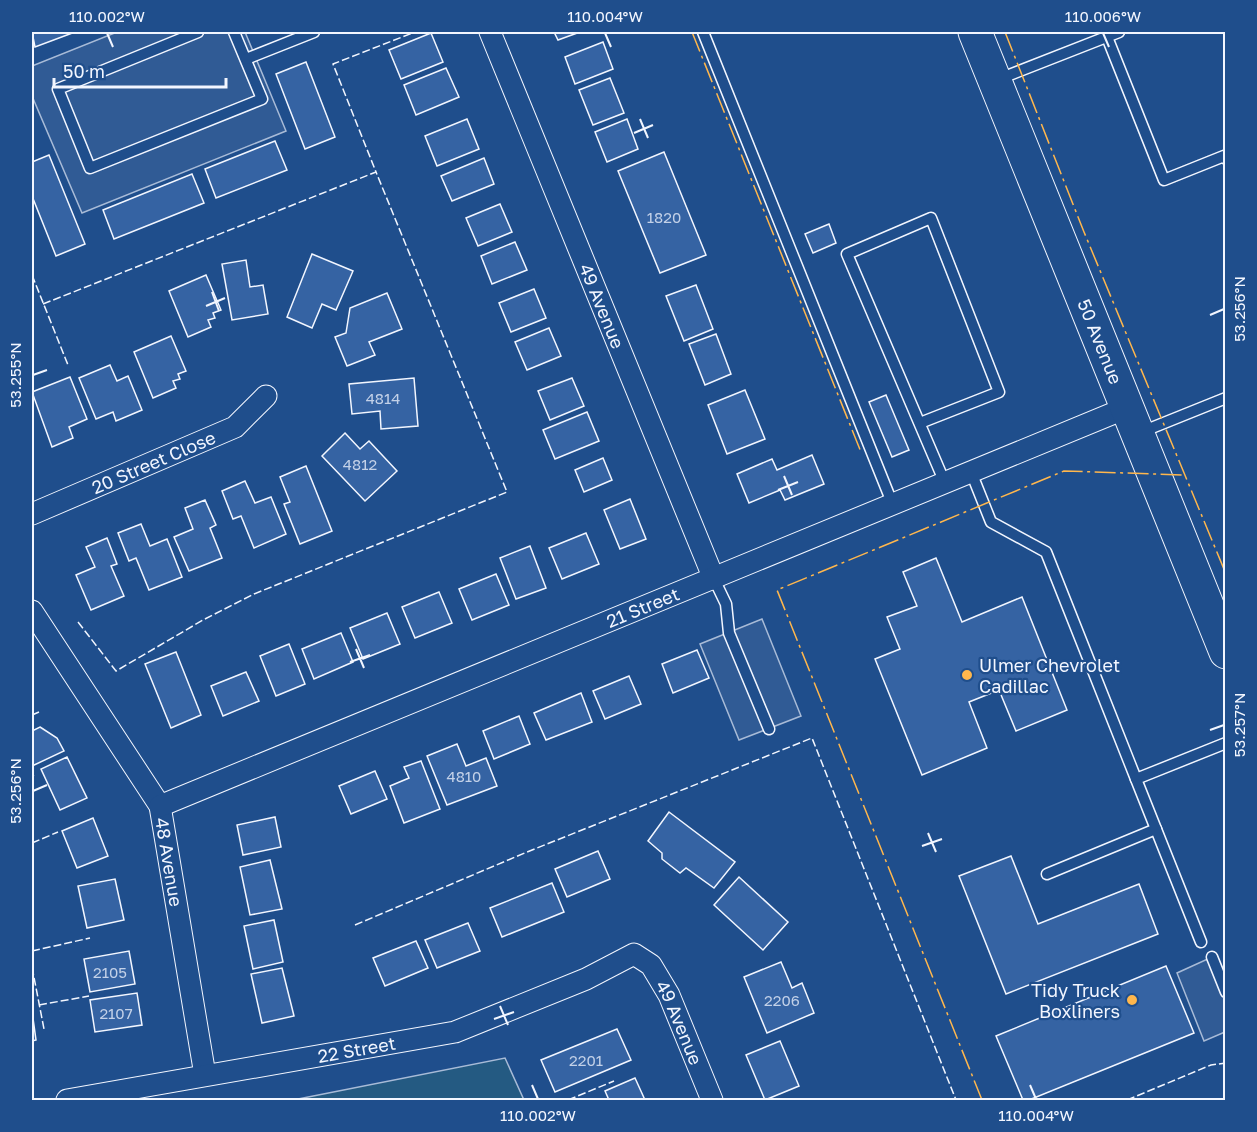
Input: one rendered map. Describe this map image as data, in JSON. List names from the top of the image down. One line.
{"streets":{"main road":["50 Avenue"],"street":["49 Avenue","20 Street Close","21 Street","48 Avenue","22 Street"]},"crossings":[["49 Avenue","21 Street"],["49 Avenue","22 Street"],["50 Avenue","21 Street"],["21 Street","48 Avenue"],["48 Avenue","22 Street"]],"places":["Ulmer Chevrolet Cadillac","Tidy Truck Boxliners"],"house_numbers":["1820","4814","4812","4810","2105","2206","2107","2201"],"scale_bar":"50 m","coordinates":["110.002°W","110.004°W","110.006°W","53.256°N","53.255°N","53.257°N"]}
